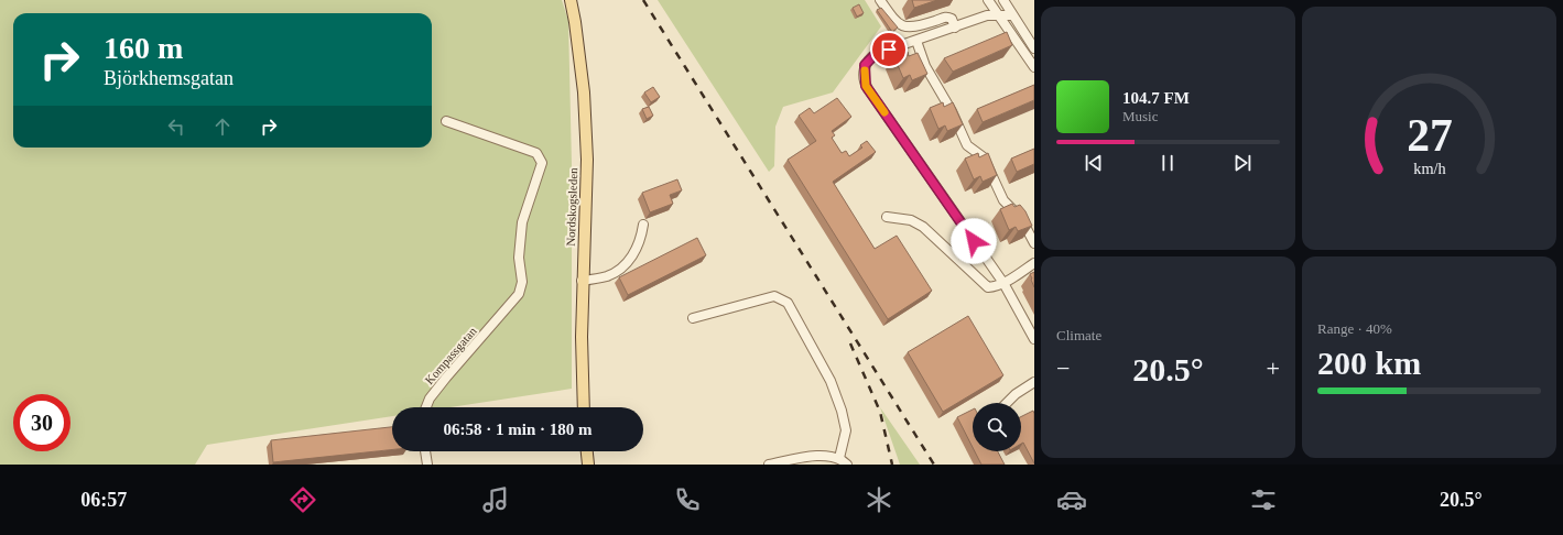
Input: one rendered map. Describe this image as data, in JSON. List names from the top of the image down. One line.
{"streets":{"main road":["Nordskogsleden"],"street":["Kompassgatan"]},"page":{"turn":["160 m","Björkhemsgatan"],"song":["104.7 FM","Music"],"tile":["Climate",["Range · 40%","200 km"]],"heat":["−","20.5°","+"],"limit":"30","trip":"06:58 · 1 min · 180 m","tabs":["06:57","20.5°"],"gauge":["27","km/h"]}}
